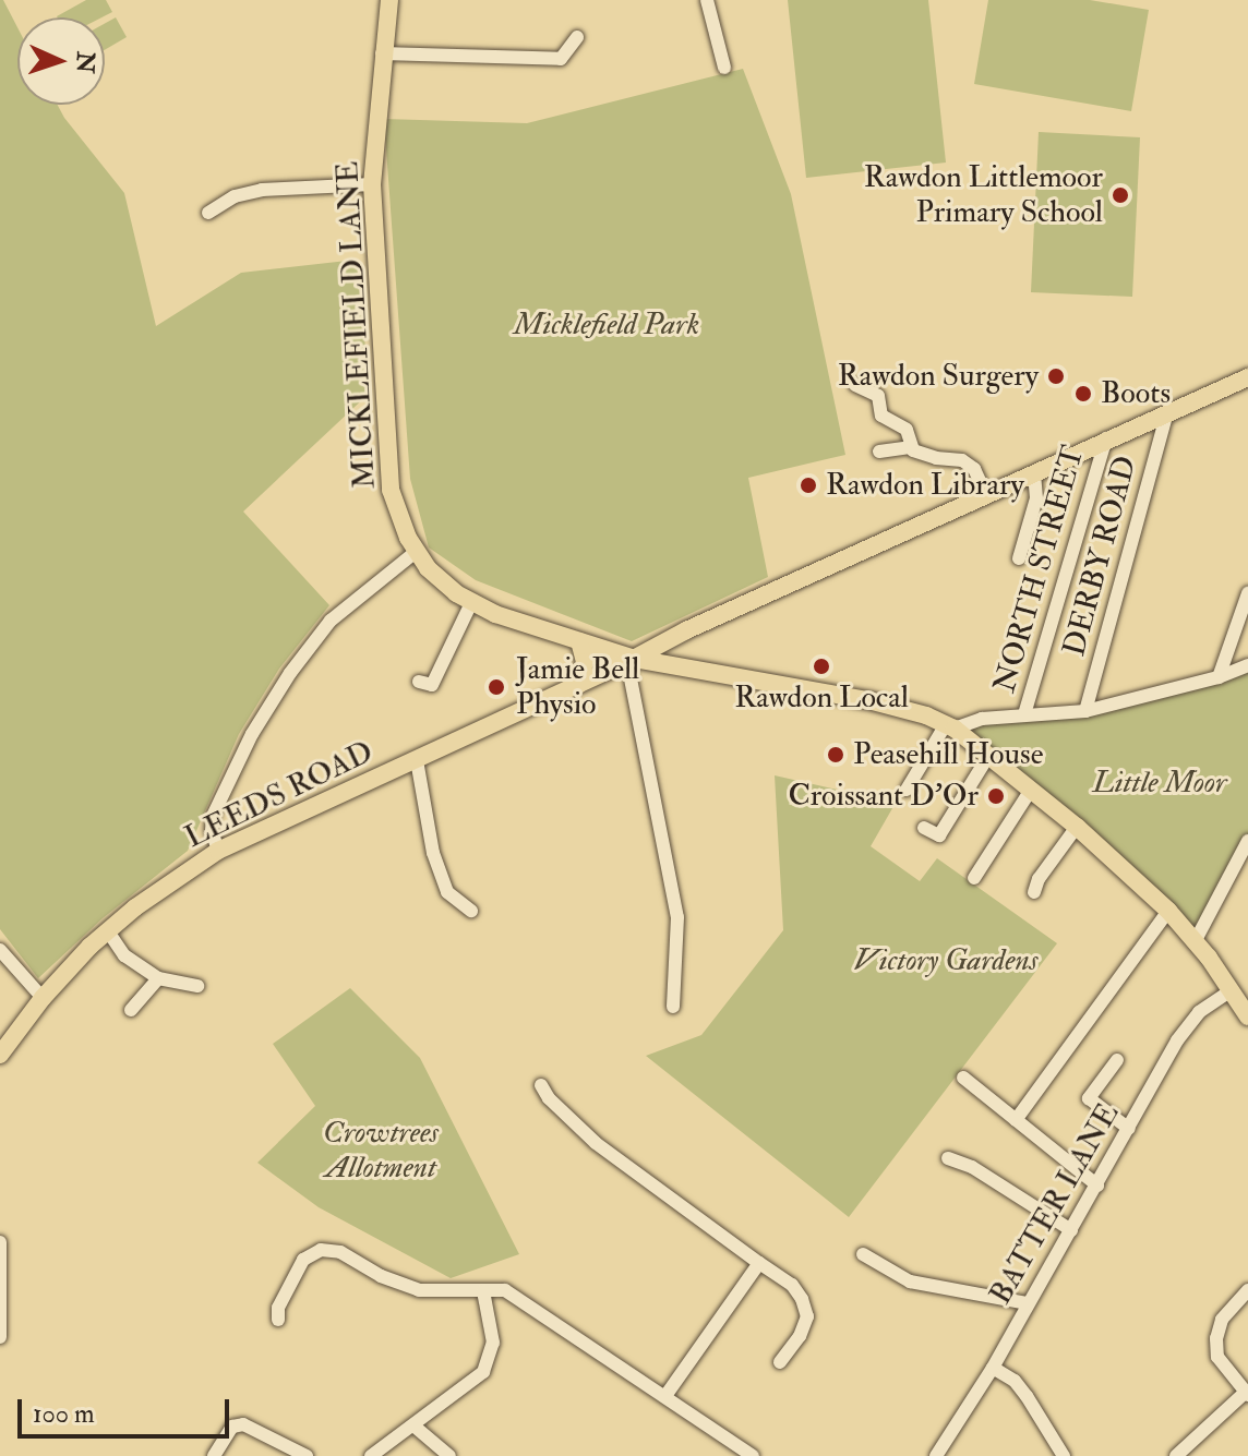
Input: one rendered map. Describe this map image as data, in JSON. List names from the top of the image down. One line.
{"streets":{"main road":["MICKLEFIELD LANE","LEEDS ROAD"],"street":["DERBY ROAD","NORTH STREET","BATTER LANE"]},"crossings":[["MICKLEFIELD LANE","LEEDS ROAD"],["DERBY ROAD","LEEDS ROAD"],["NORTH STREET","LEEDS ROAD"]],"parks":["Micklefield Park","Little Moor","Victory Gardens","Crowtrees Allotment"],"places":["Rawdon Littlemoor Primary School","Rawdon Surgery","Boots","Rawdon Library","Rawdon Local","Jamie Bell Physio","Peasehill House","Croissant D'Or"],"scale_bar":"100 m","north":"right"}
